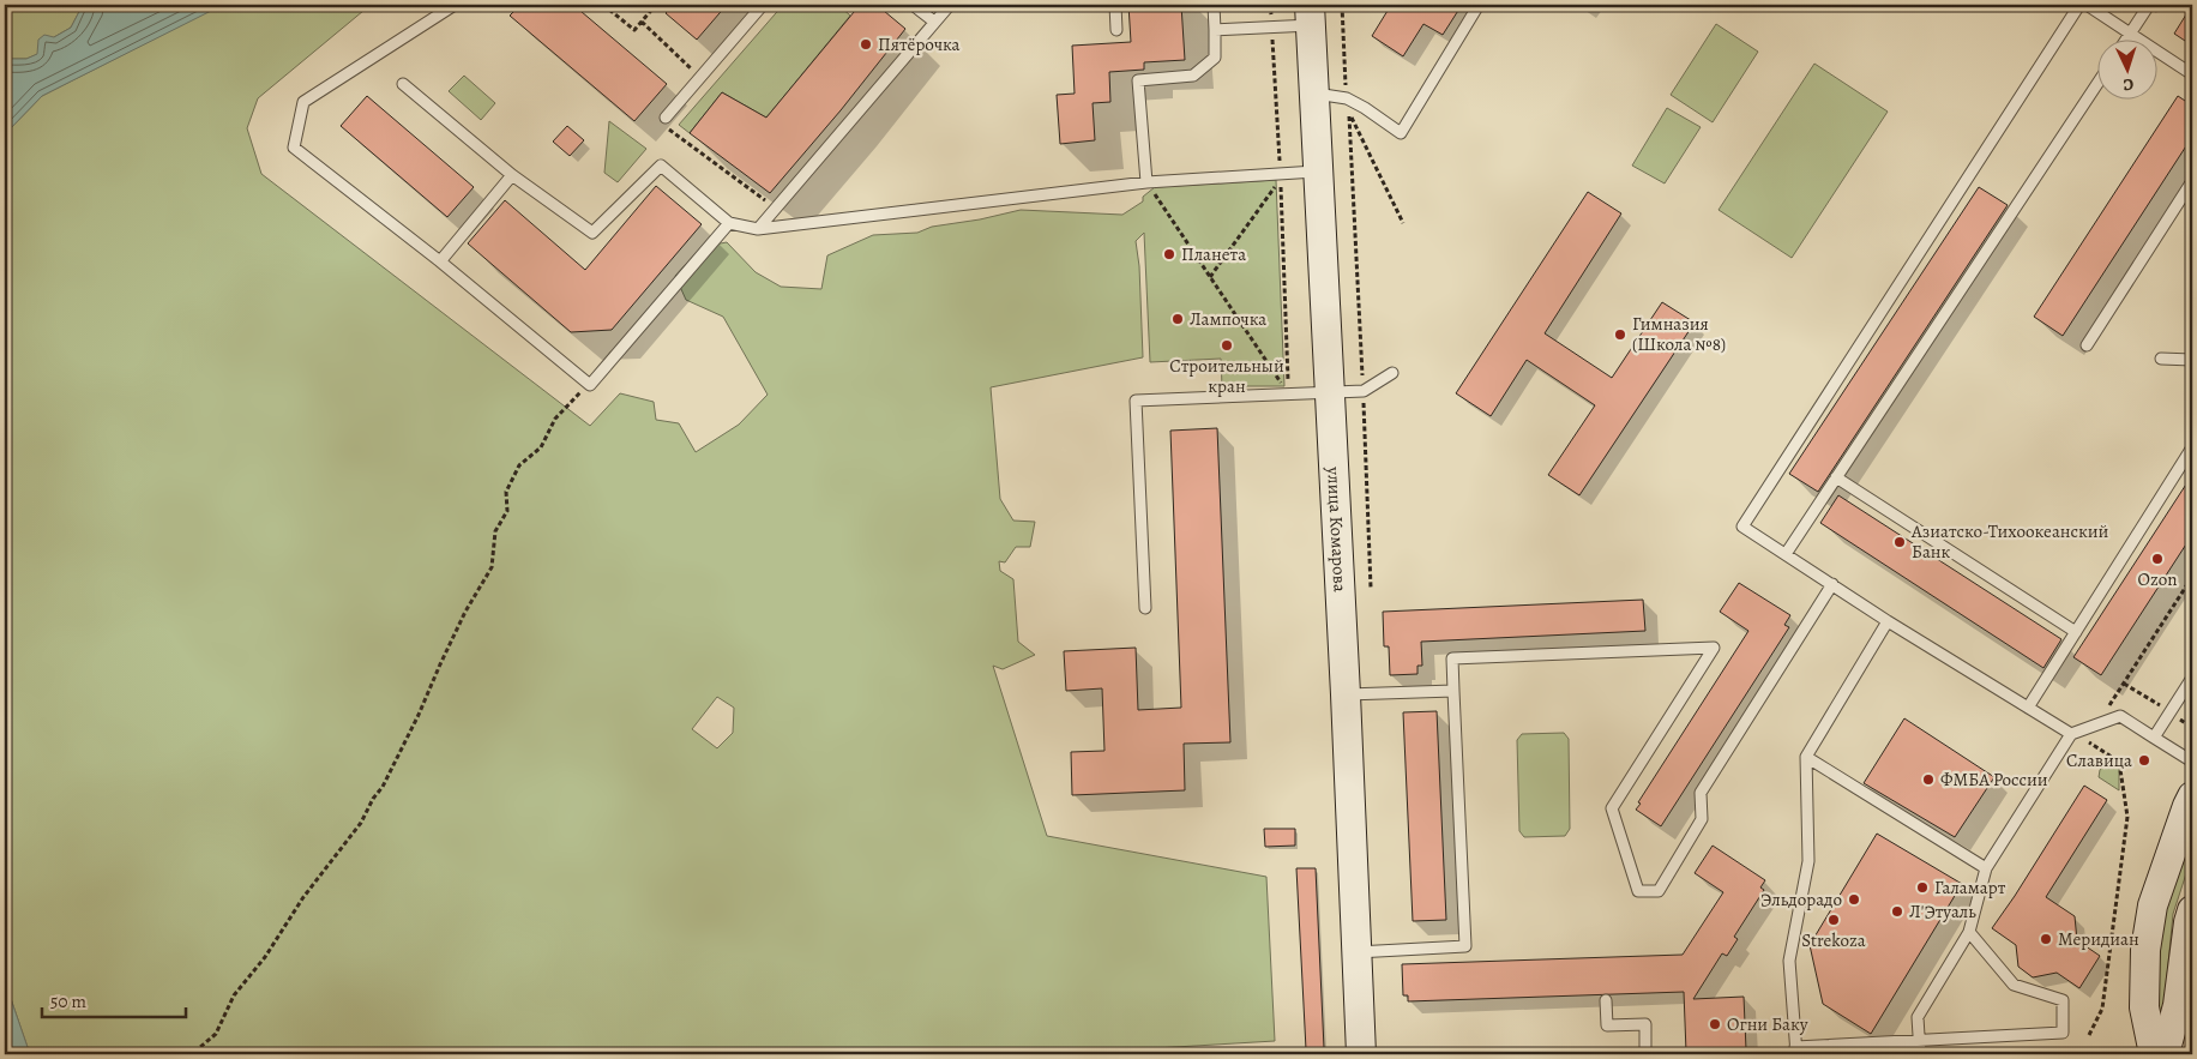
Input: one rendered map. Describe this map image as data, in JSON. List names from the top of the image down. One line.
{"streets":{"street":["улица Комарова"]},"places":["Пятёрочка","Планета","Лампочка","Гимназия (Школа №8)","Строительный кран","Азиатско-Тихоокеанский Банк","Ozon","Славица","ФМБА России","Галамарт","Эльдорадо","Л'Этуаль","Strekoza","Меридиан","Огни Баку"],"scale_bar":"50 m","north":"bottom"}
